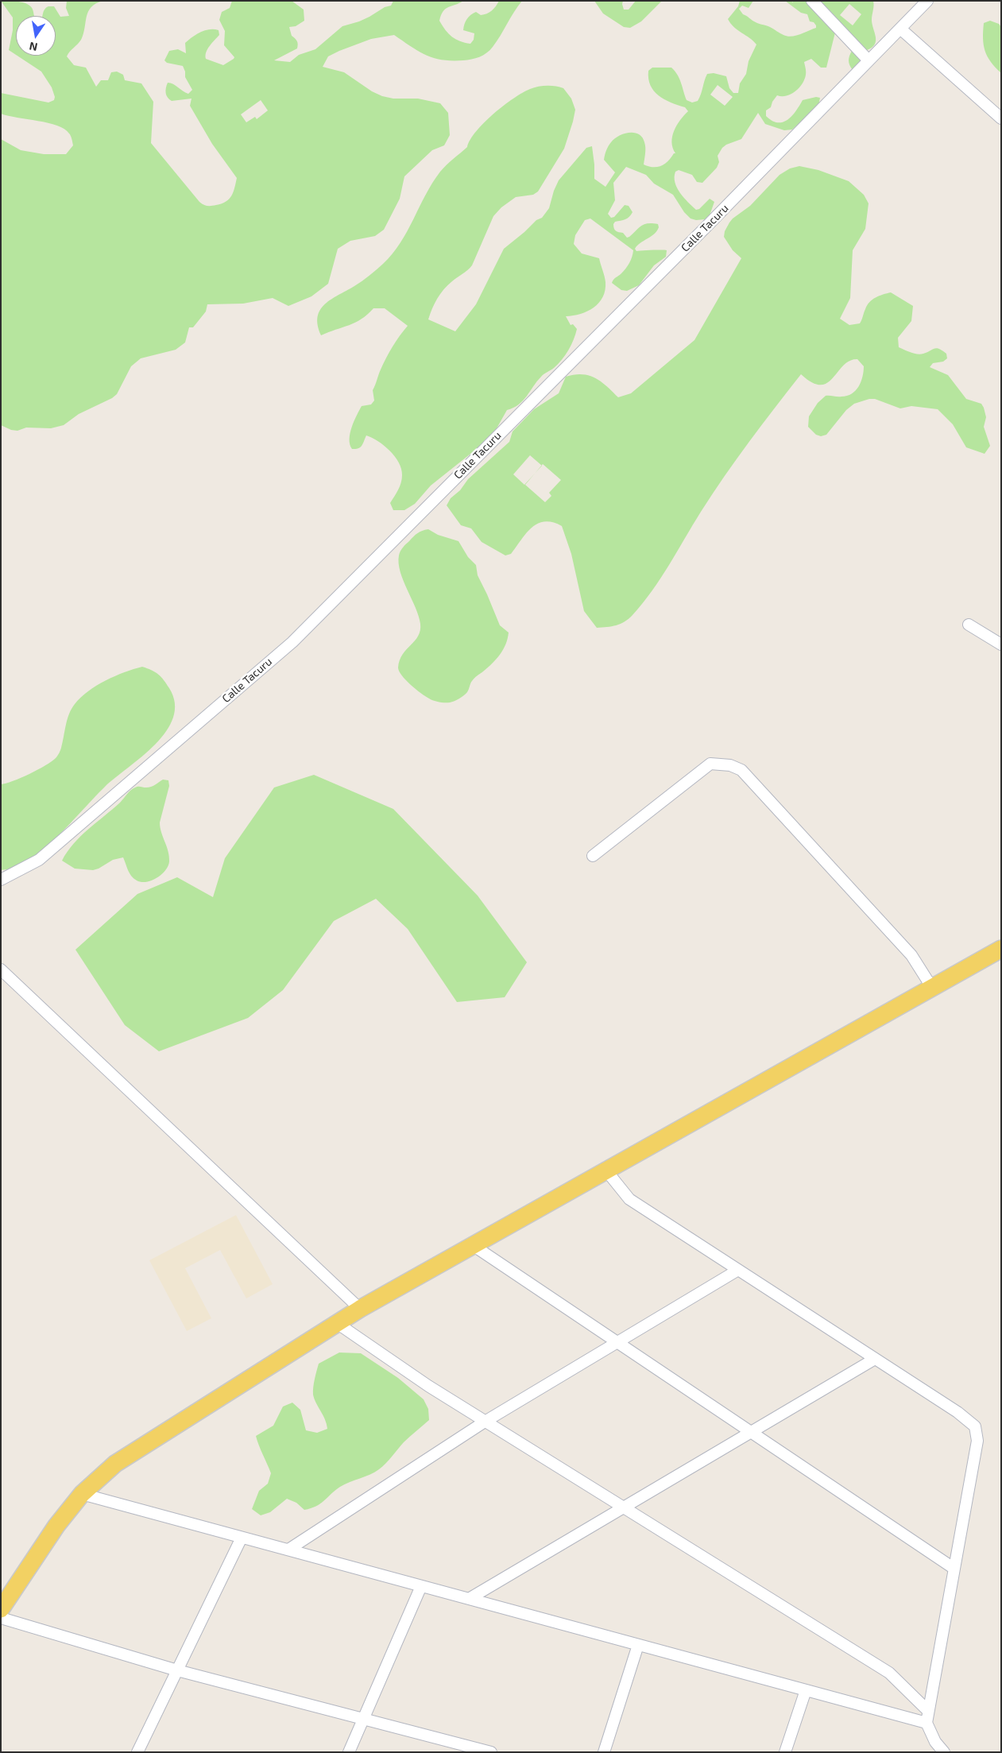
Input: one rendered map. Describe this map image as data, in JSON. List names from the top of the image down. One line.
{"streets":{"street":["Calle Tacuru"]},"north":"bottom"}
